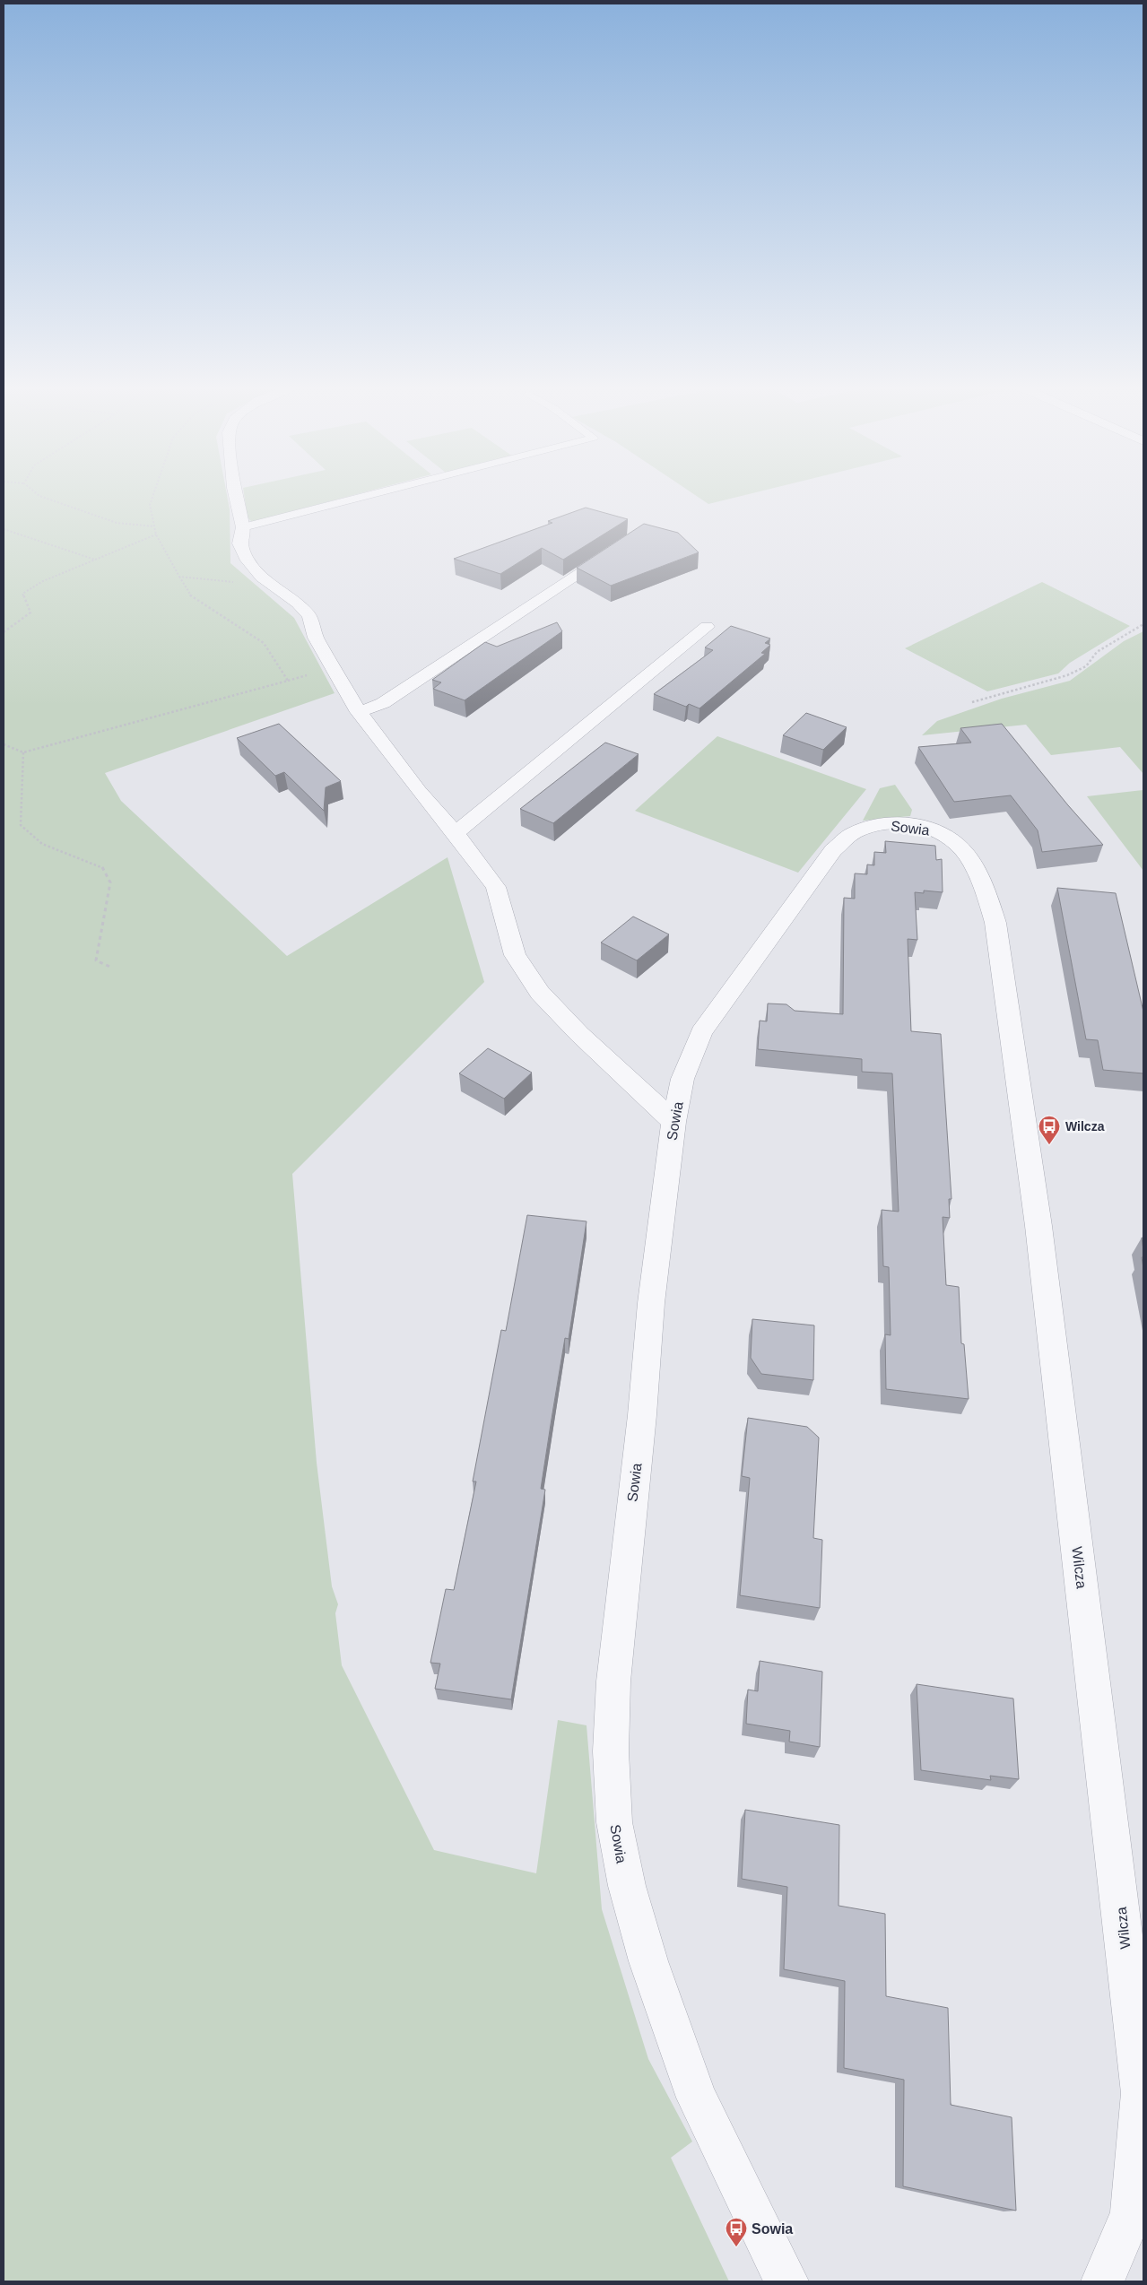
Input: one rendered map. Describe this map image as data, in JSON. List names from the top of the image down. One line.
{"streets":{"street":["Sowia","Wilcza"]},"crossings":[["Sowia","Wilcza"]],"places":{"bus stop":["Wilcza","Sowia"]}}
